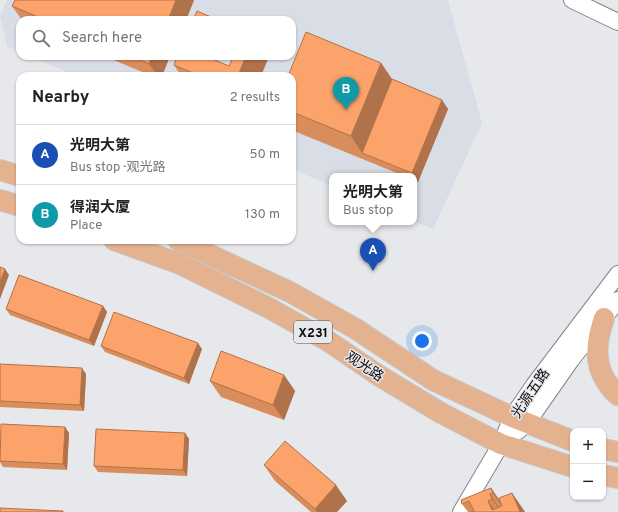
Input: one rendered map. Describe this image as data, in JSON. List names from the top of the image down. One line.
{"streets":{"main road":["X231","观光路"],"street":["光源五路"]},"crossings":[["观光路","光源五路"]],"page":{"search":"Search here","heading":["Nearby","2 results"],"pins":["B","A"],"list":[{"mark":"A","name":"光明大第","note":"Bus stop · 观光路","value":"50 m"},{"mark":"B","name":"得润大厦","note":"Place","value":"130 m"}],"popup":["光明大第","Bus stop"],"map_buttons":["+","−"]}}
